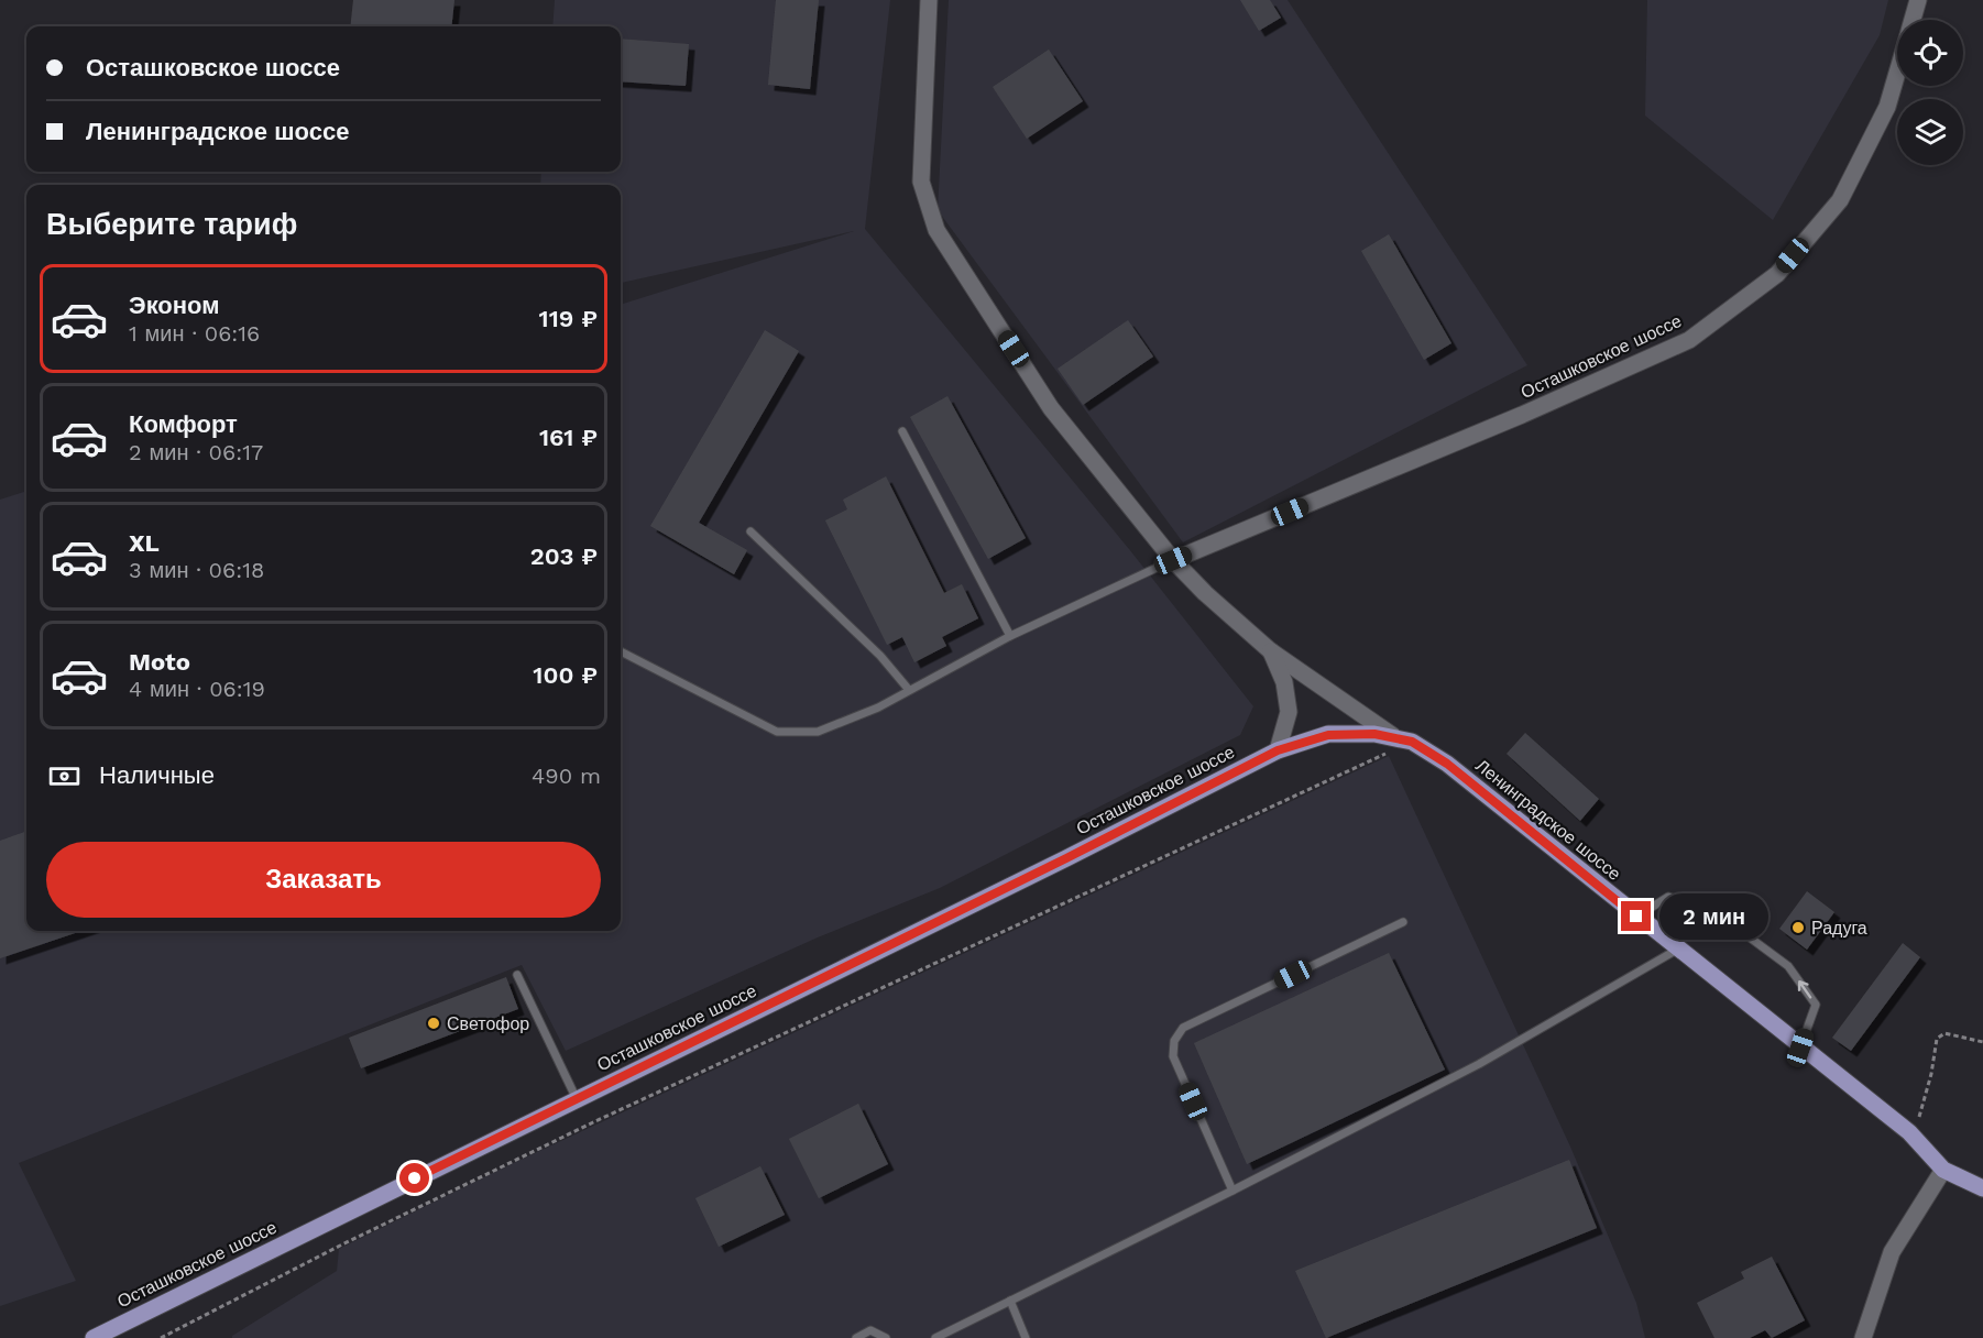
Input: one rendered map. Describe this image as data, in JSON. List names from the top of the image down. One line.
{"streets":{"main road":["Осташковское шоссе","Ленинградское шоссе"]},"crossings":[["Осташковское шоссе","Ленинградское шоссе"]],"places":["Радуга","Светофор"],"page":{"banner":["Осташковское шоссе","Ленинградское шоссе"],"heading":"Выберите тариф","list":[{"name":"Эконом","note":"1 мин · 06:16","value":"119 ₽"},{"name":"Комфорт","note":"2 мин · 06:17","value":"161 ₽"},{"name":"XL","note":"3 мин · 06:18","value":"203 ₽"},{"name":"Moto","note":"4 мин · 06:19","value":"100 ₽"}],"pay":["Наличные","490 m"],"buttons":"Заказать","bubble":"2 мин"}}
